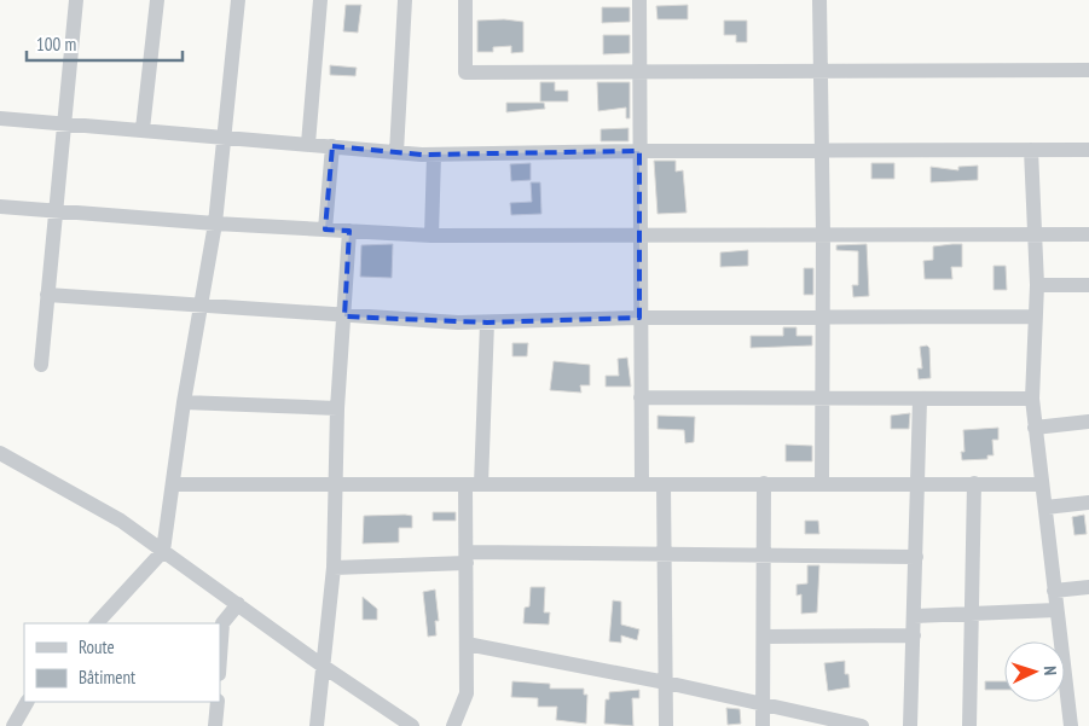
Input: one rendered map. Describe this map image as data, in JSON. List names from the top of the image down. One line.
{"legend":["Route","Bâtiment"],"scale_bar":"100 m","north":"right"}
